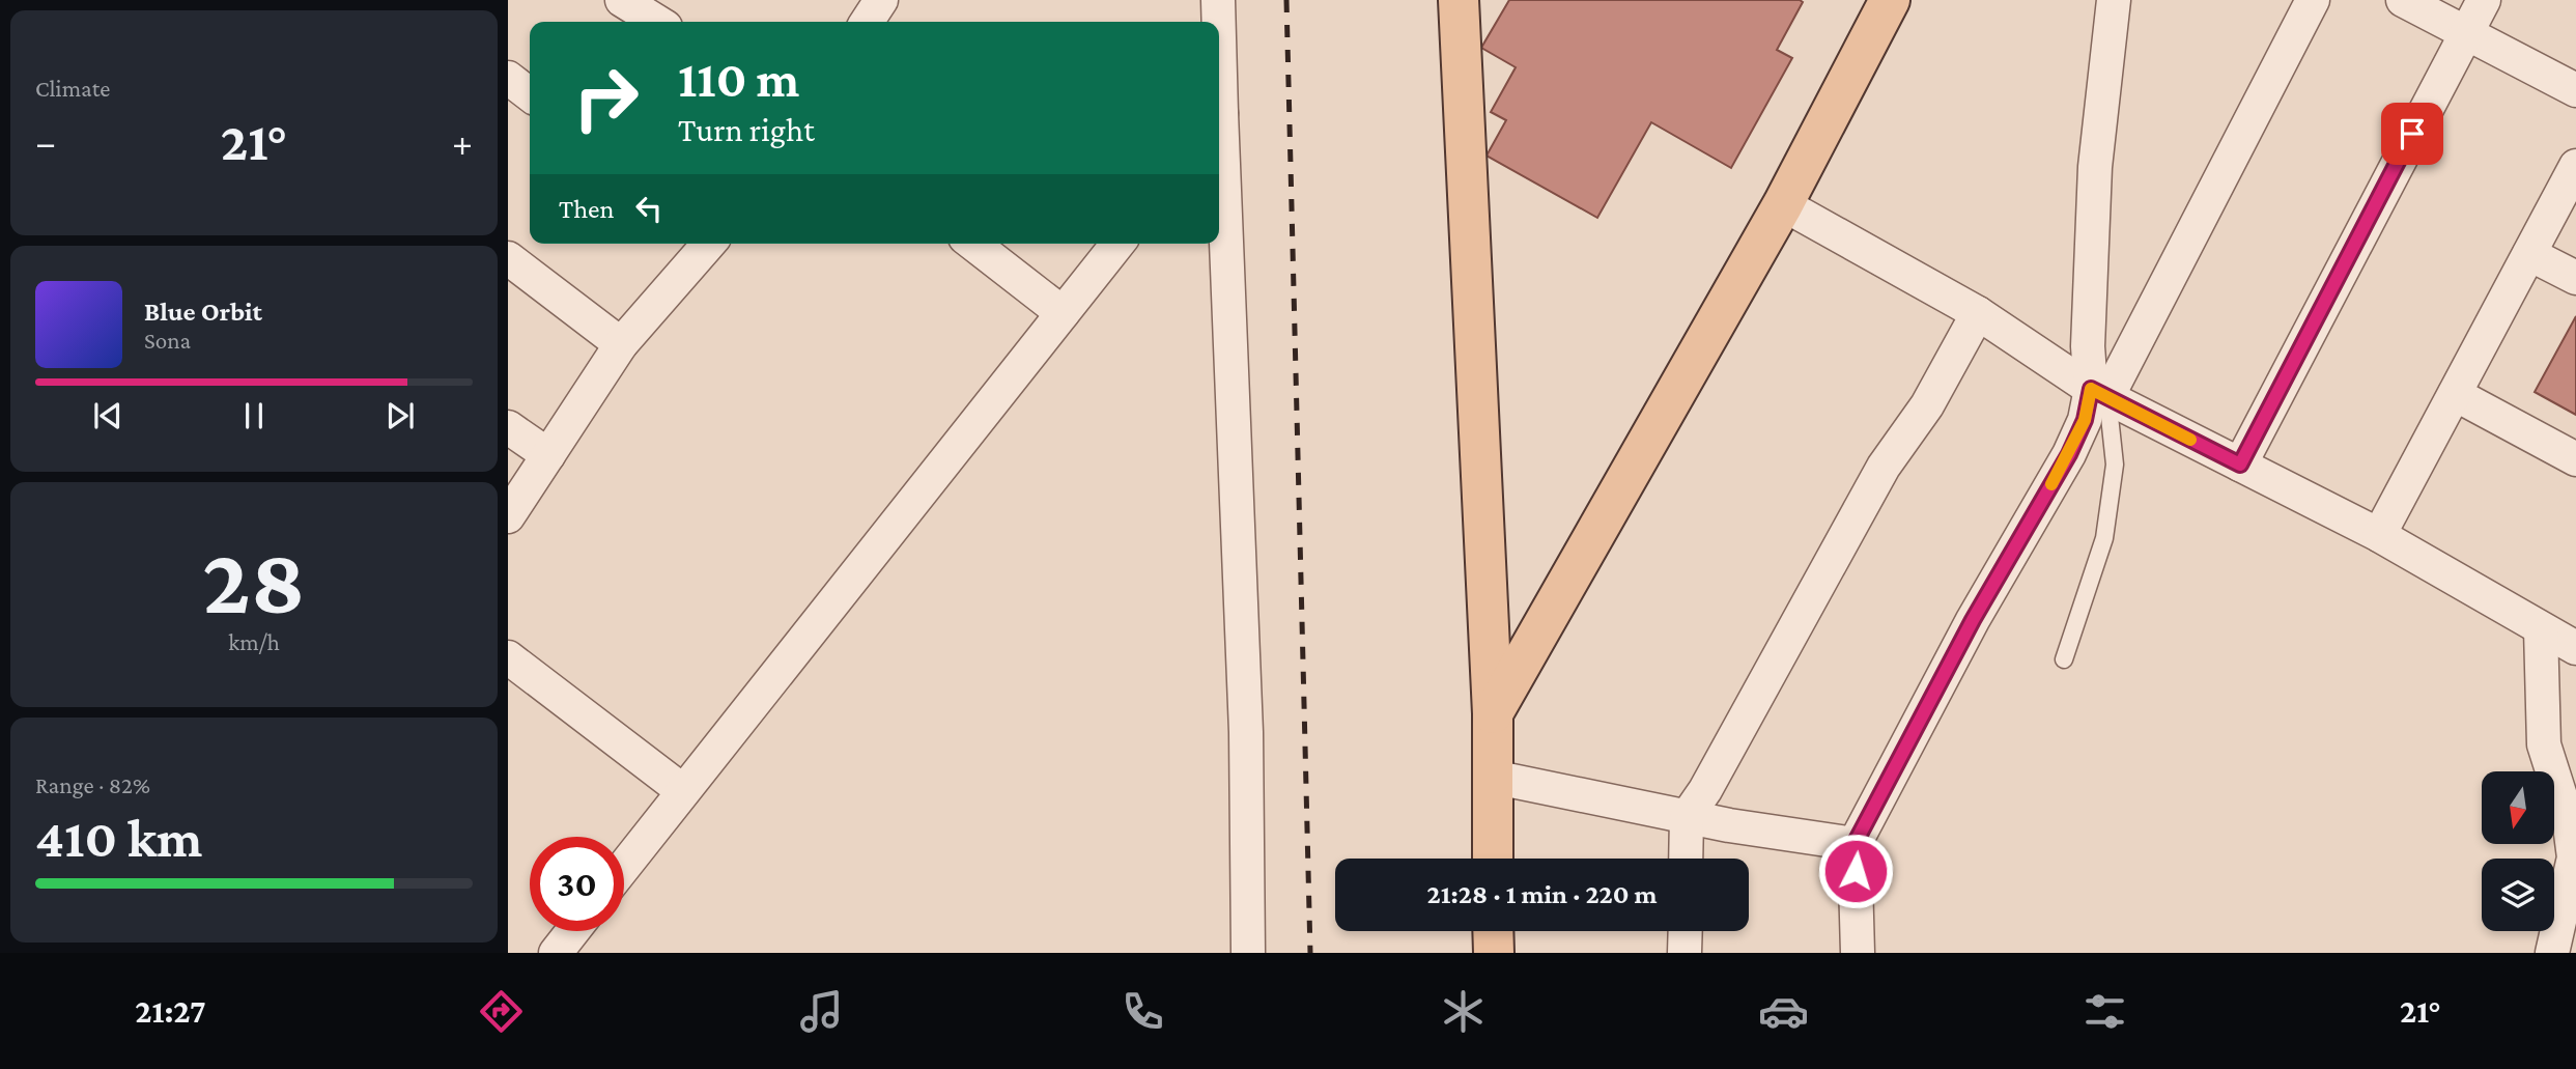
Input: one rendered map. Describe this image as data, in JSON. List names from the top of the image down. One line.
{"north":"bottom","page":{"tile":["Climate",["28","km/h"],["Range · 82%","410 km"]],"turn":["110 m","Turn right"],"heat":["−","21°","+"],"then":"Then","song":["Blue Orbit","Sona"],"limit":"30","trip":"21:28 · 1 min · 220 m","tabs":["21:27","21°"]}}
